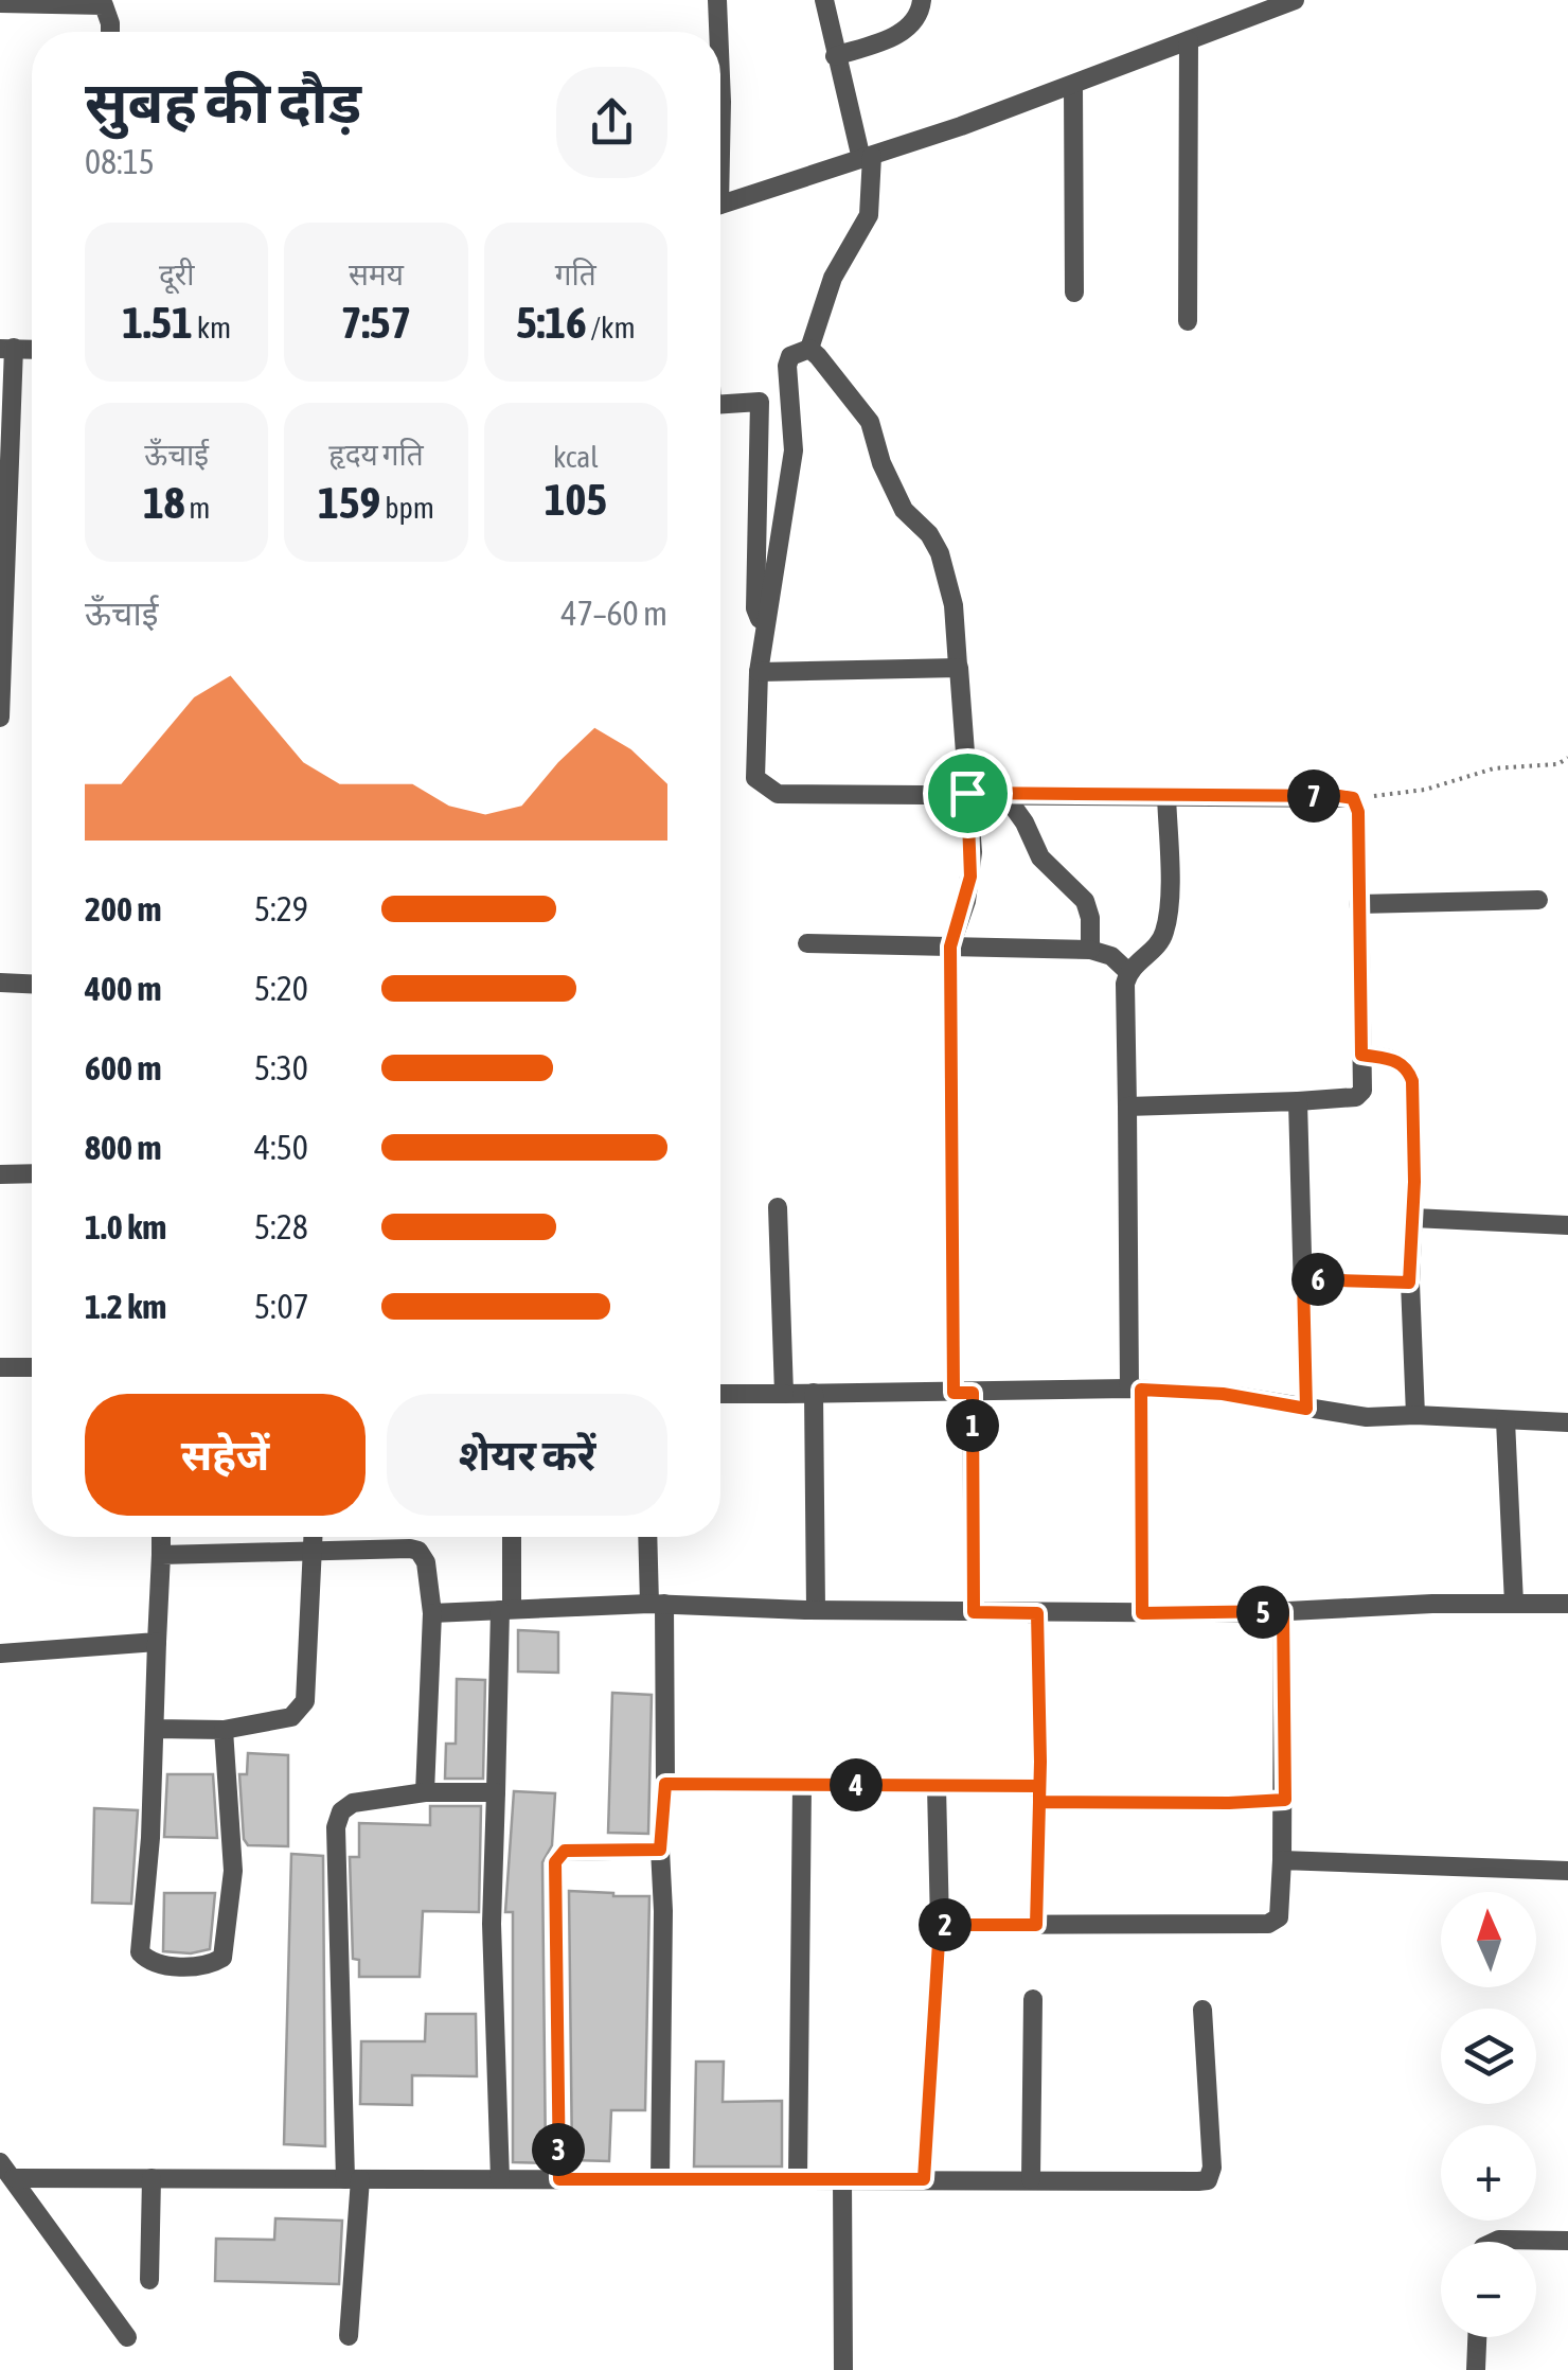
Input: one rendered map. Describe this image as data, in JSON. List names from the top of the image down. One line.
{"north":"top","page":{"heading":["सुबह की दौड़","08:15"],"stats":[["दूरी","1.51 km"],["समय","7:57"],["गति","5:16 /km"],["ऊँचाई","18 m"],["हृदय गति","159 bpm"],["kcal","105"]],"chart":["ऊँचाई","47–60 m"],"pins":["7","6","1","5","4","2","3"],"list":[{"name":"200 m","note":"5:29"},{"name":"400 m","note":"5:20"},{"name":"600 m","note":"5:30"},{"name":"800 m","note":"4:50"},{"name":"1.0 km","note":"5:28"},{"name":"1.2 km","note":"5:07"}],"buttons":["सहेजें","शेयर करें"],"map_buttons":["+","−"]}}
